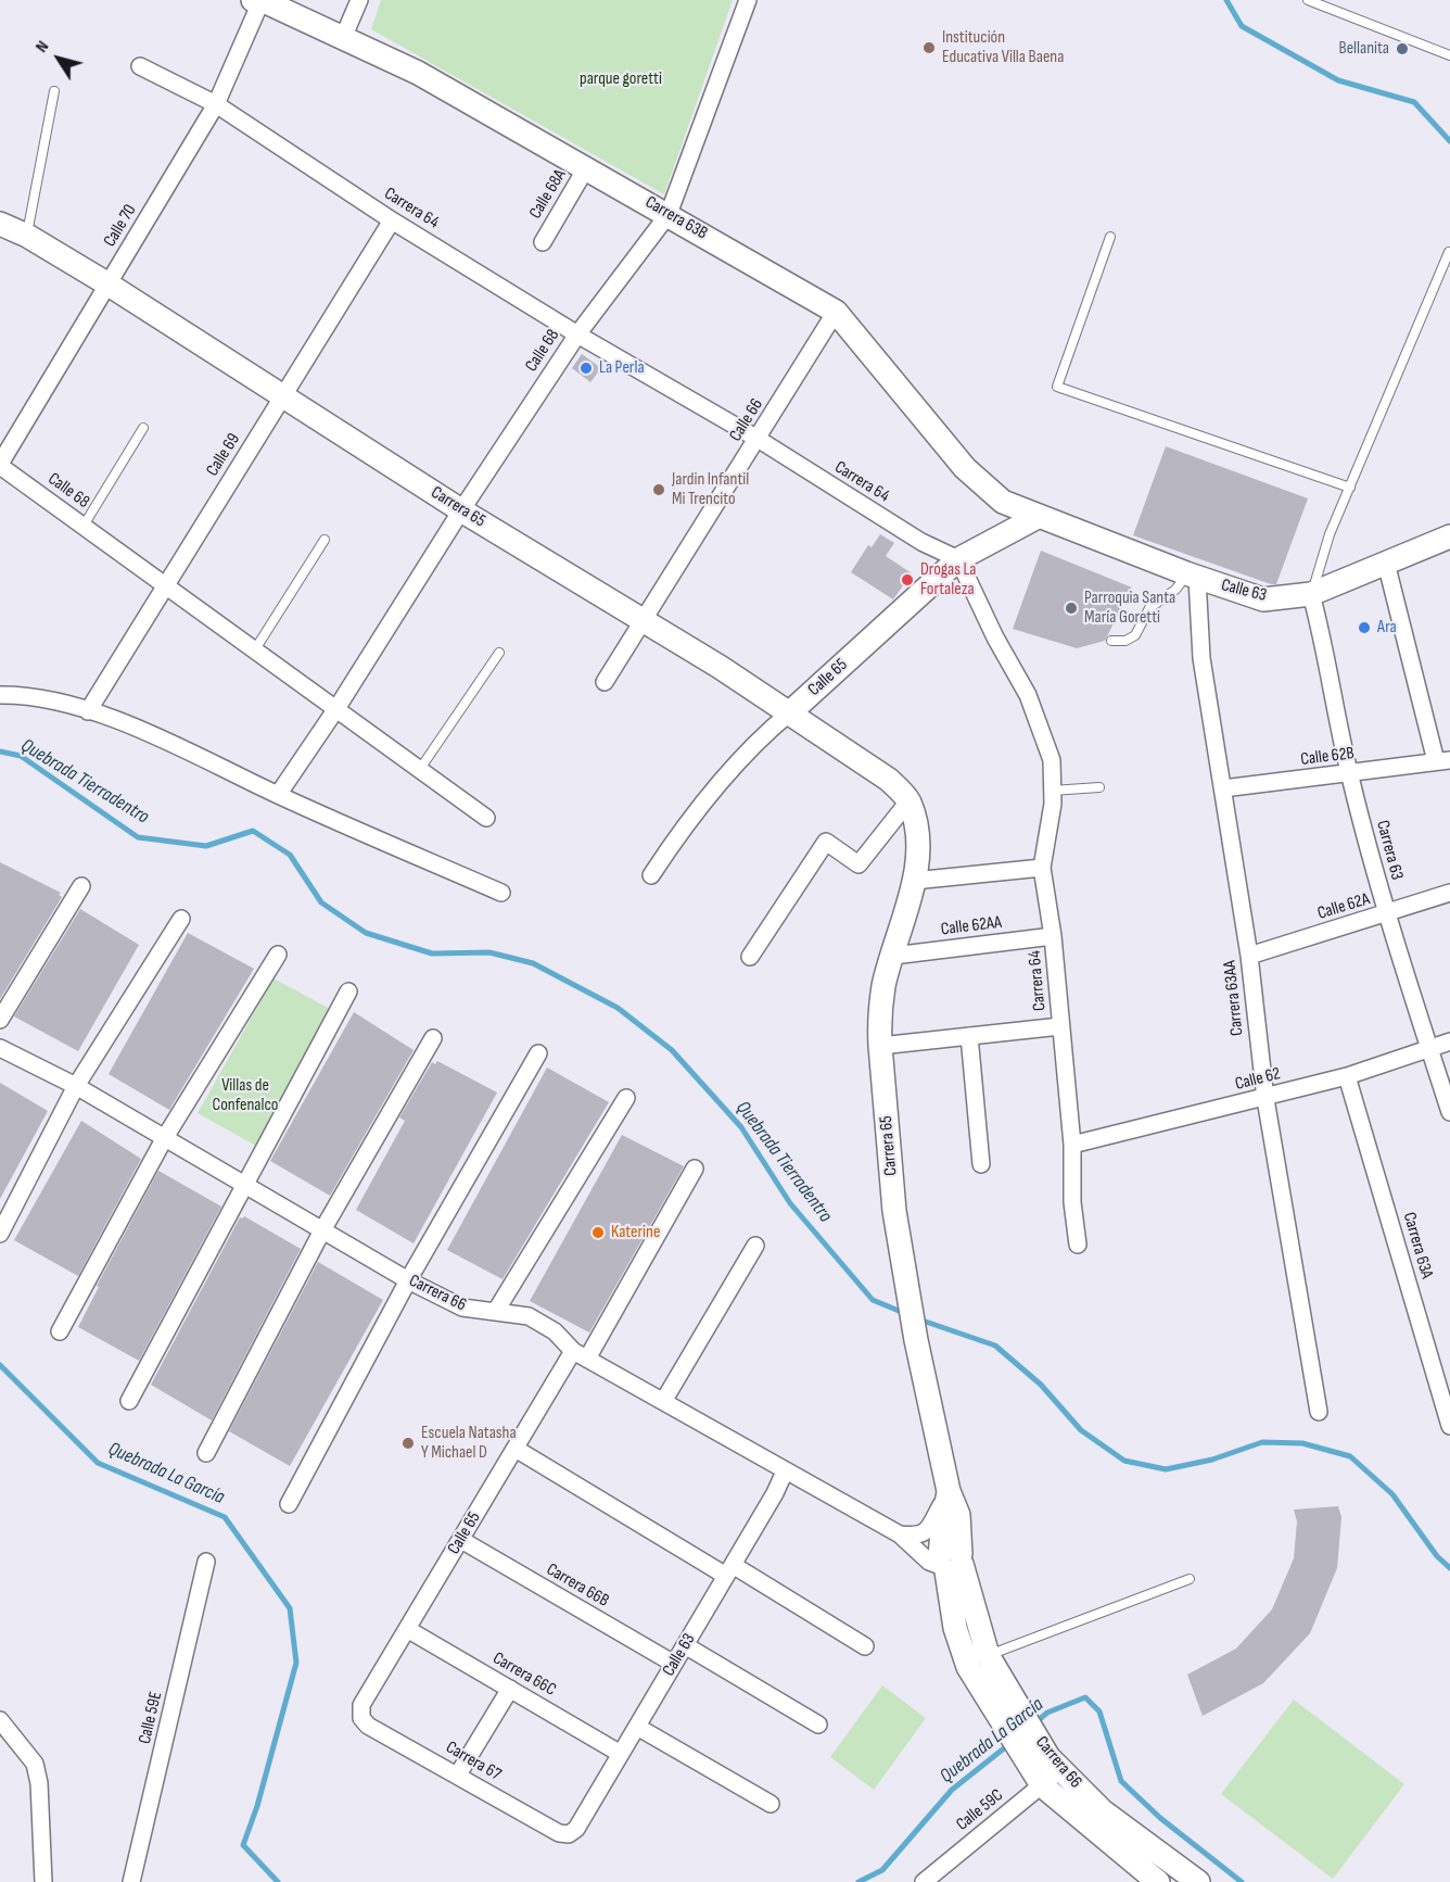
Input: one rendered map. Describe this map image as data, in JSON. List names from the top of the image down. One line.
{"streets":{"main road":["Carrera 63B","Carrera 65","Calle 63","Calle 65","Carrera 66"],"street":["Calle 68A","Carrera 64","Calle 70","Calle 68","Calle 66","Calle 69","Calle 62B","Carrera 63","Calle 62A","Calle 62AA","Carrera 63AA","Calle 62","Carrera 63A","Carrera 66B","Carrera 66C","Calle 59E","Carrera 67","Calle 59C"]},"crossings":[["Calle 68A","Carrera 63B"],["Carrera 64","Calle 70"],["Carrera 64","Calle 68"],["Carrera 64","Calle 66"],["Carrera 64","Calle 69"],["Carrera 64","Calle 65"],["Carrera 64","Calle 62AA"],["Carrera 64","Calle 62"],["Carrera 63B","Calle 70"],["Carrera 63B","Calle 68"],["Carrera 63B","Calle 66"],["Carrera 63B","Calle 63"],["Carrera 63B","Calle 65"],["Calle 70","Calle 68"],["Calle 70","Carrera 65"],["Calle 68","Calle 69"],["Calle 68","Carrera 65"],["Calle 66","Carrera 65"],["Calle 69","Carrera 65"],["Carrera 65","Calle 65"],["Carrera 65","Calle 62AA"],["Carrera 65","Carrera 66"],["Calle 63","Calle 65"],["Calle 63","Calle 62B"],["Calle 63","Carrera 63"],["Calle 63","Carrera 63AA"],["Calle 63","Carrera 66"],["Calle 63","Carrera 66B"],["Calle 63","Carrera 66C"],["Calle 63","Carrera 67"],["Calle 65","Carrera 66"],["Calle 65","Carrera 66B"],["Calle 65","Carrera 66C"],["Calle 65","Carrera 67"],["Calle 62B","Carrera 63"],["Calle 62B","Carrera 63AA"],["Carrera 63","Calle 62A"],["Carrera 63","Calle 62"],["Calle 62A","Carrera 63AA"],["Carrera 63AA","Calle 62"],["Calle 62","Carrera 63A"],["Carrera 66","Calle 59C"]],"water":["Quebrada Tierradentro","Quebrada La García"],"parks":["parque goretti","Villas de Confenalco"],"places":["Institución Educativa Villa Baena","Bellanita","La Perla","Jardin Infantil Mi Trencito","Drogas La Fortaleza","Parroquia Santa María Goretti","Ara","Katerine","Escuela Natasha Y Michael D"],"north":"top left"}
